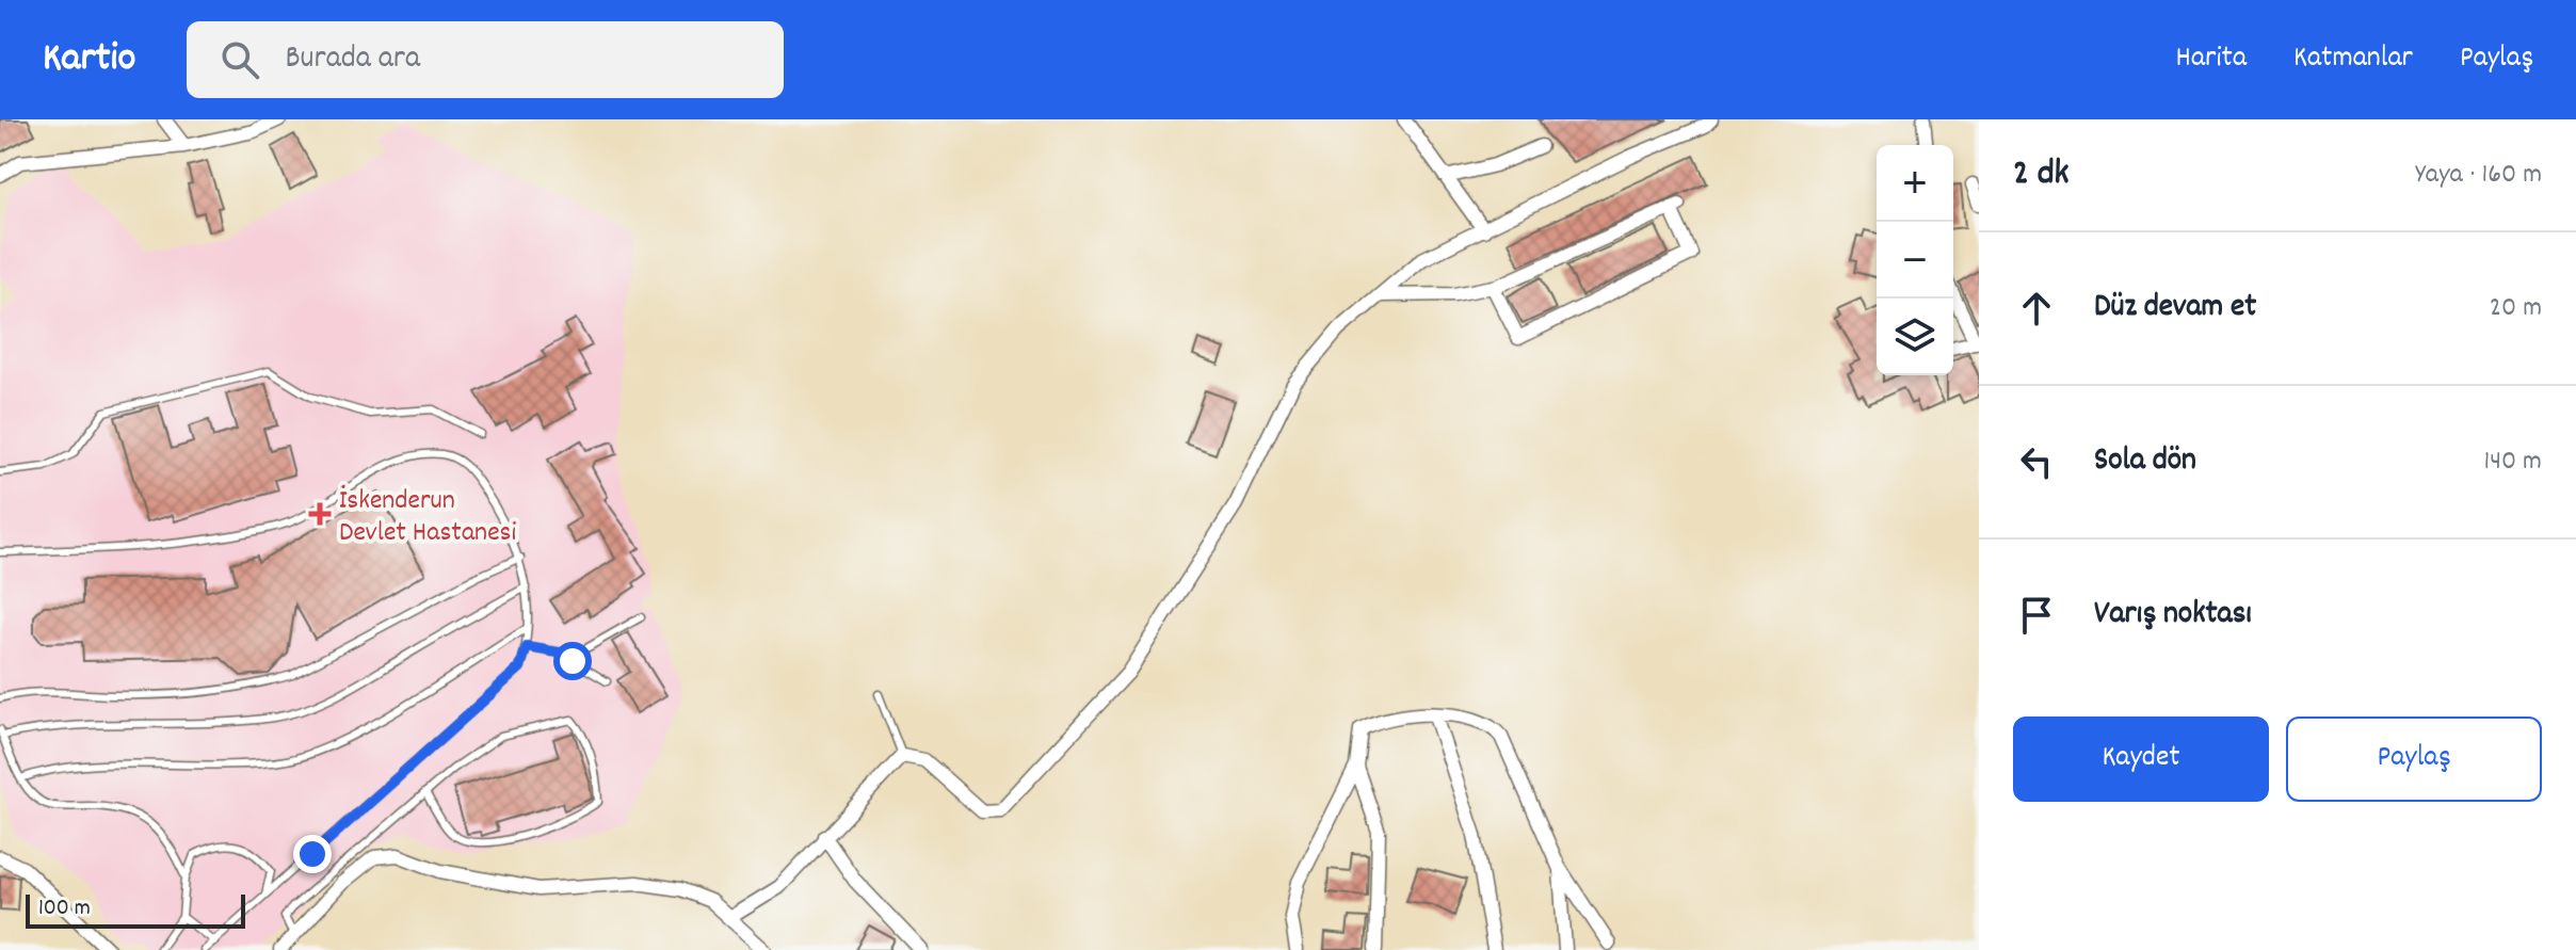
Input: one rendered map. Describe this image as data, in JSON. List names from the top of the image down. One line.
{"places":{"health":["İskenderun Devlet Hastanesi"]},"scale_bar":"100 m","page":{"header":"Kartio","search":"Burada ara","nav":["Harita","Katmanlar","Paylaş"],"heading":["2 dk","Yaya · 160 m"],"map_buttons":["+","−"],"list":[["Düz devam et","20 m"],["Sola dön","140 m"],"Varış noktası"],"buttons":["Kaydet","Paylaş"],"scale":"100 m"}}
